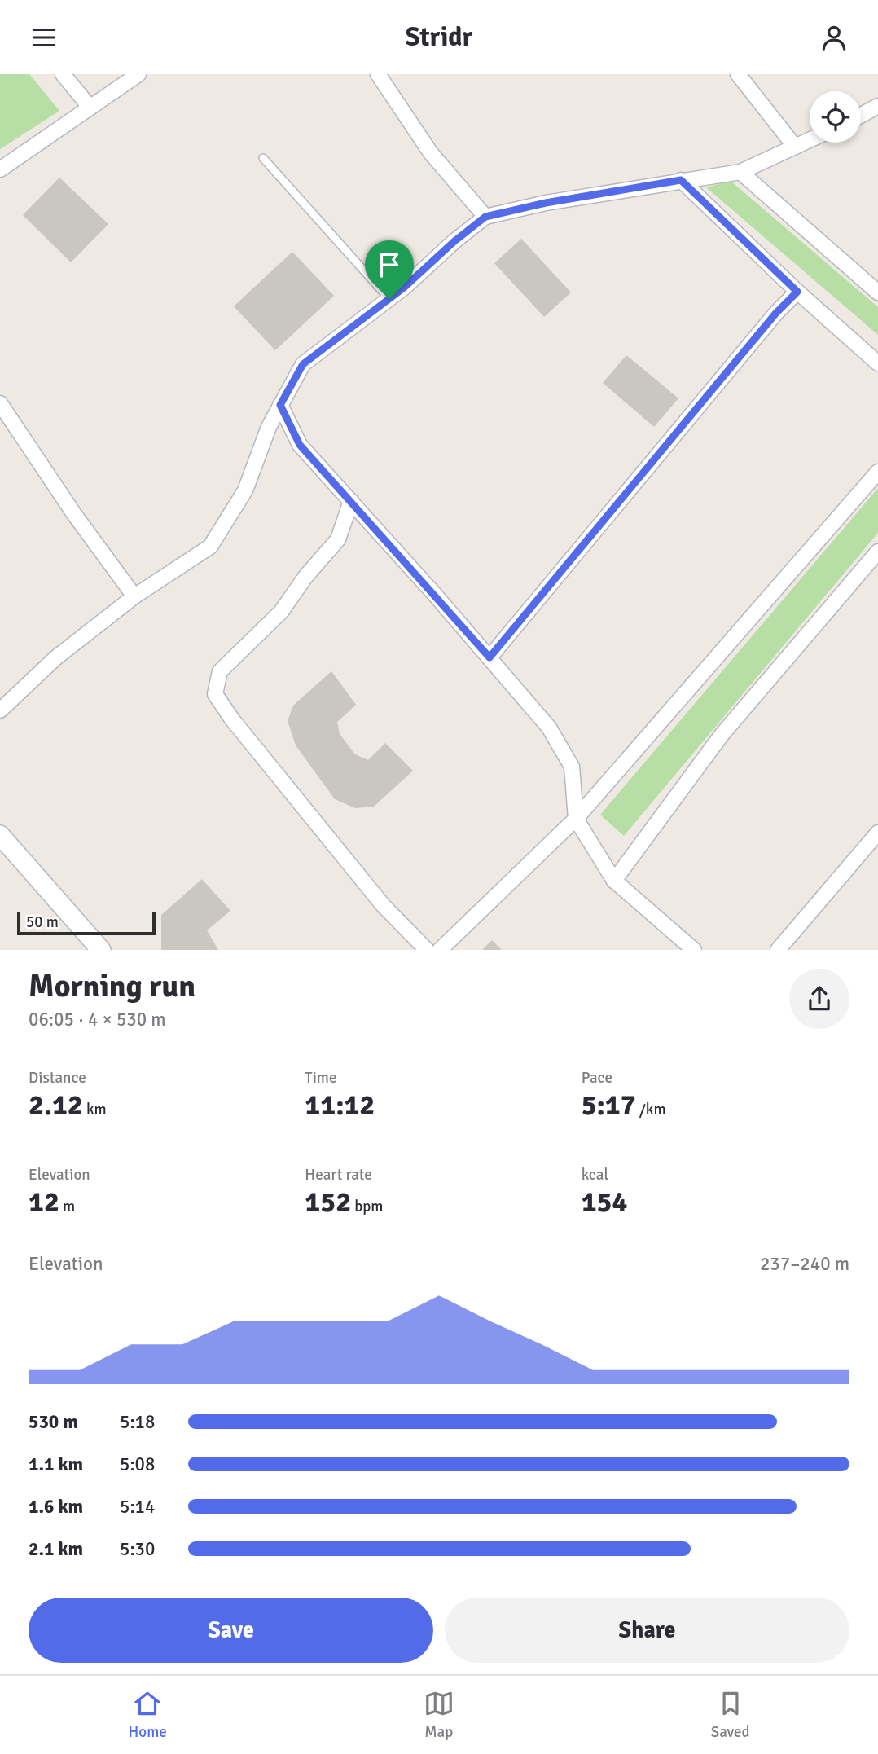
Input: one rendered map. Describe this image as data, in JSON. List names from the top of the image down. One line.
{"scale_bar":"50 m","page":{"header":"Stridr","scale":"50 m","heading":["Morning run","06:05 · 4 × 530 m"],"stats":[["Distance","2.12 km"],["Time","11:12"],["Pace","5:17 /km"],["Elevation","12 m"],["Heart rate","152 bpm"],["kcal","154"]],"chart":["Elevation","237–240 m"],"list":[{"name":"530 m","note":"5:18"},{"name":"1.1 km","note":"5:08"},{"name":"1.6 km","note":"5:14"},{"name":"2.1 km","note":"5:30"}],"buttons":["Save","Share"],"tabs":["Home","Map","Saved"]}}
